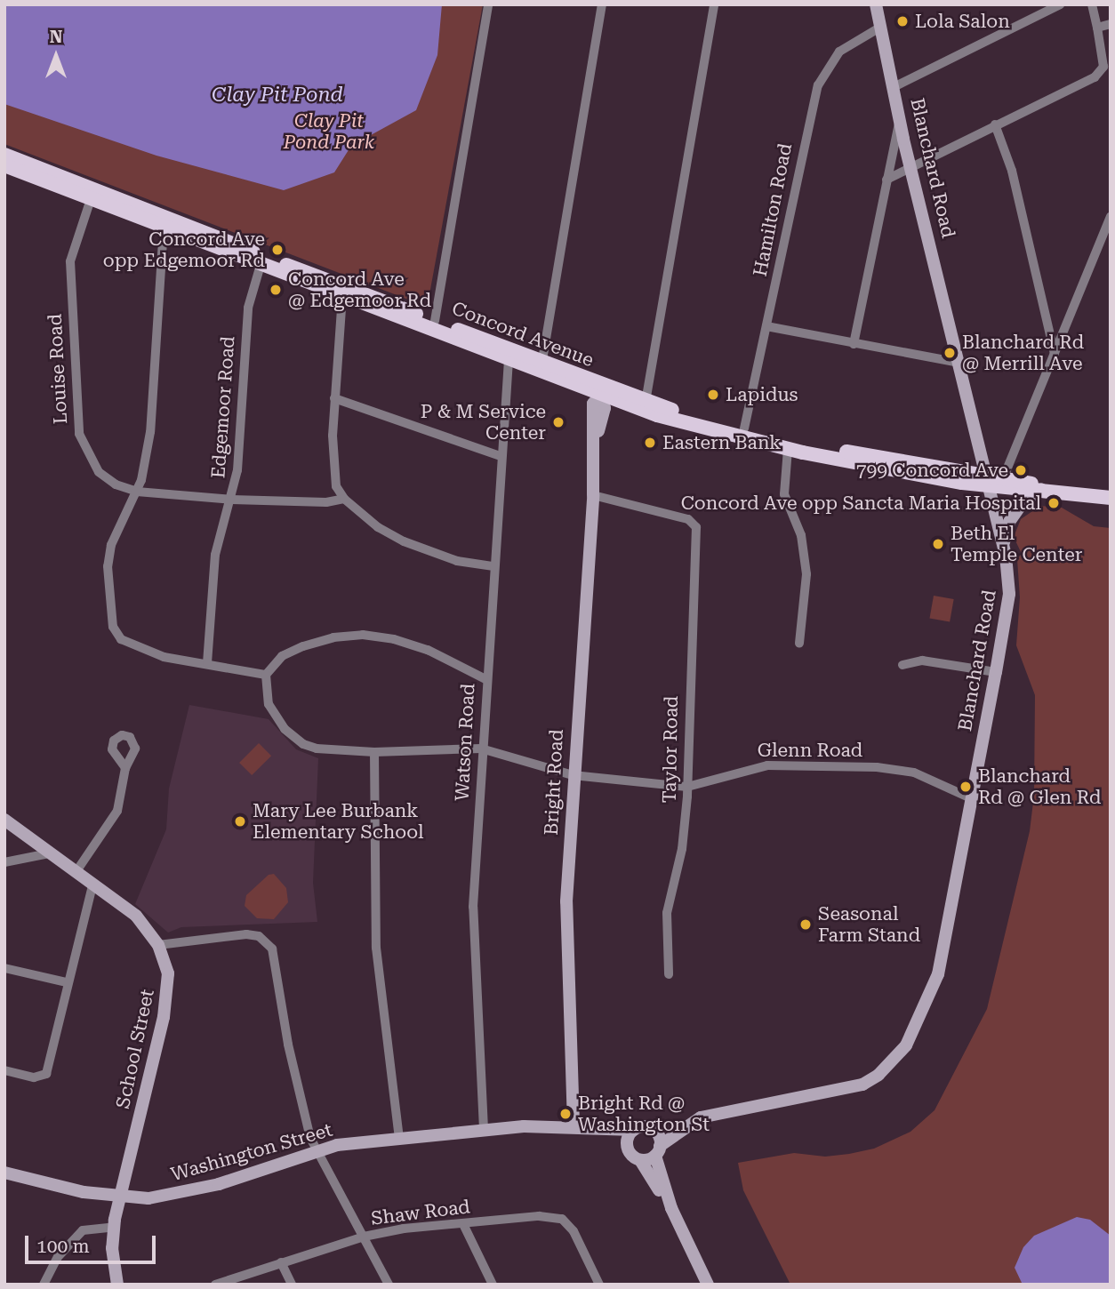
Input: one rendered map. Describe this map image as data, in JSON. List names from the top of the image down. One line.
{"streets":{"main road":["Concord Avenue"],"street":["Blanchard Road","Hamilton Road","Louise Road","Edgemoor Road","Watson Road","Taylor Road","Glenn Road","Bright Road","School Street","Washington Street","Shaw Road"]},"crossings":[["Blanchard Road","Hamilton Road"],["Blanchard Road","Concord Avenue"],["Blanchard Road","Glenn Road"],["Blanchard Road","Washington Street"],["Hamilton Road","Concord Avenue"],["Concord Avenue","Louise Road"],["Concord Avenue","Edgemoor Road"],["Concord Avenue","Watson Road"],["Concord Avenue","Bright Road"],["Louise Road","Edgemoor Road"],["Watson Road","Glenn Road"],["Watson Road","Washington Street"],["Taylor Road","Glenn Road"],["Taylor Road","Bright Road"],["Glenn Road","Bright Road"],["Bright Road","Washington Street"],["School Street","Washington Street"]],"water":["Clay Pit Pond"],"parks":["Clay Pit Pond Park"],"places":["Lola Salon","Concord Ave opp Edgemoor Rd","Concord Ave @ Edgemoor Rd","Blanchard Rd @ Merrill Ave","Lapidus","P & M Service Center","Eastern Bank","799 Concord Ave","Concord Ave opp Sancta Maria Hospital","Beth El Temple Center","Blanchard Rd @ Glen Rd","Mary Lee Burbank Elementary School","Seasonal Farm Stand","Bright Rd @ Washington St"],"scale_bar":"100 m","north":"top"}
